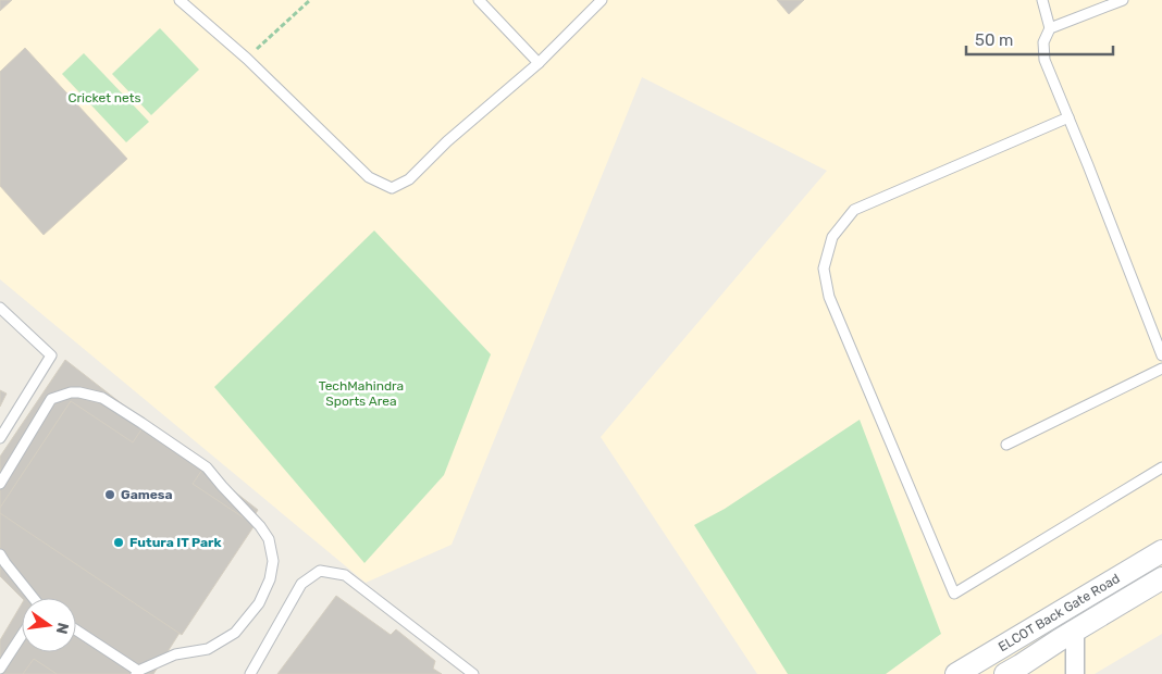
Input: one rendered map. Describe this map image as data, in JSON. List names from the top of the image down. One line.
{"streets":{"street":["ELCOT Back Gate Road"]},"parks":["Cricket nets","TechMahindra Sports Area"],"places":["Gamesa","Futura IT Park"],"scale_bar":"50 m","north":"right"}
